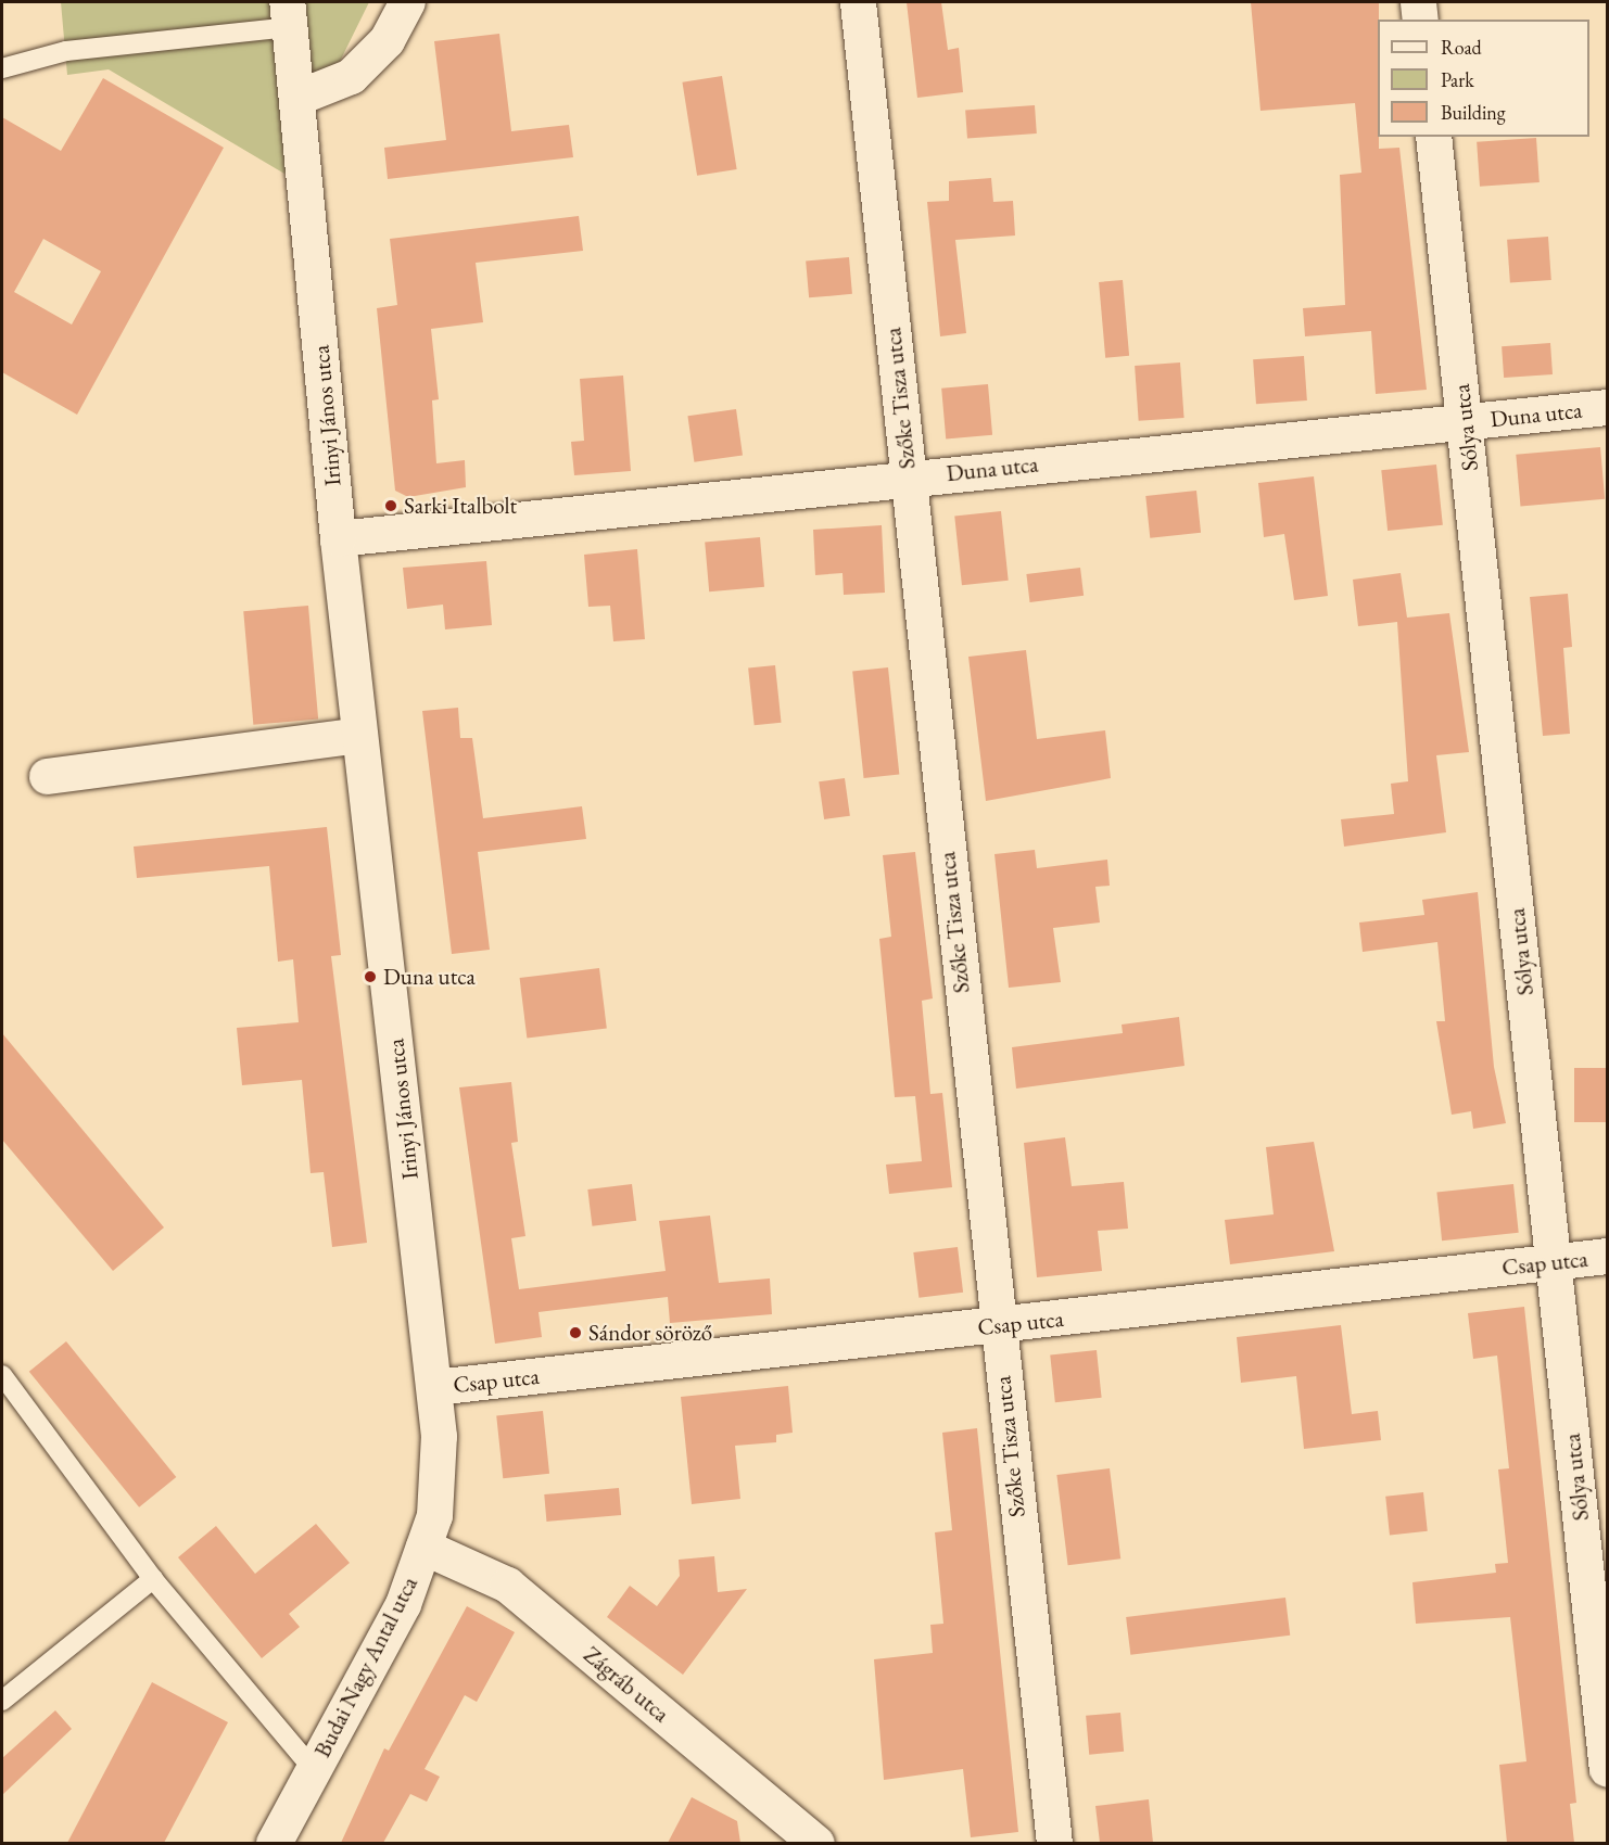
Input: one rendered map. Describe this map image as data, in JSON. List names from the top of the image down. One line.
{"streets":{"street":["Szőke Tisza utca","Duna utca","Irinyi János utca","Sólya utca","Csap utca","Budai Nagy Antal utca","Zágráb utca"]},"crossings":[["Szőke Tisza utca","Duna utca"],["Szőke Tisza utca","Csap utca"],["Duna utca","Irinyi János utca"],["Duna utca","Sólya utca"],["Irinyi János utca","Csap utca"],["Irinyi János utca","Budai Nagy Antal utca"],["Sólya utca","Csap utca"],["Budai Nagy Antal utca","Zágráb utca"]],"places":["Sarki Italbolt","Duna utca","Sándor söröző"],"legend":["Road","Park","Building"]}
